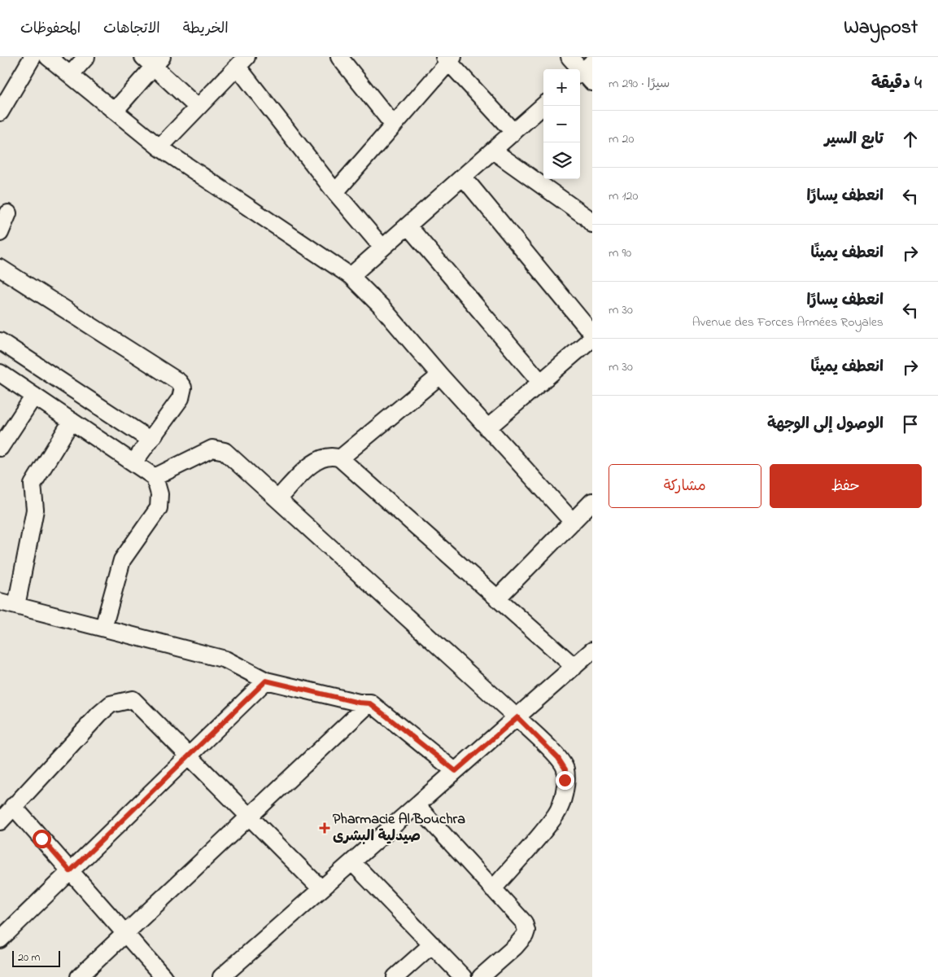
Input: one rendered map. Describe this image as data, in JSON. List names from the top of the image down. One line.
{"places":{"health":["Pharmacie Al Bouchra صيدلية البشرى"]},"scale_bar":"20 m","page":{"header":"Waypost","nav":["الخريطة","الاتجاهات","المحفوظات"],"heading":["4 دقيقة","سيرًا · 290 m"],"map_buttons":["+","−"],"list":[["تابع السير","20 m"],["انعطف يسارًا","120 m"],["انعطف يمينًا","90 m"],["انعطف يسارًا","Avenue des Forces Armées Royales","30 m"],["انعطف يمينًا","30 m"],"الوصول إلى الوجهة"],"buttons":["حفظ","مشاركة"],"scale":"20 m"}}
